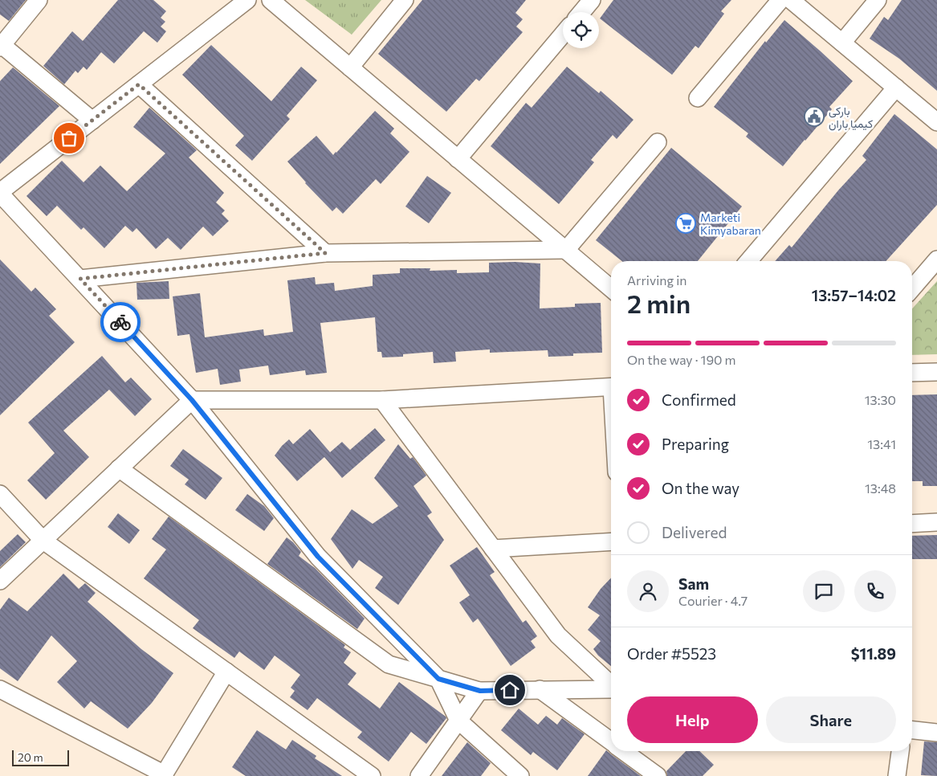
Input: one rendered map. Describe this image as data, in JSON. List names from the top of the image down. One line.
{"places":{"public building":["باركى كيميا باران"],"supermarket":["Marketi Kimyabaran"]},"scale_bar":"20 m","page":{"heading":["2 min","Arriving in","13:57–14:02"],"panel":["Sam","Courier · 4.7","Order #5523","$11.89"],"bar":"On the way · 190 m","list":[["Confirmed","13:30"],["Preparing","13:41"],["On the way","13:48"],"Delivered"],"buttons":["Help","Share"],"scale":"20 m"}}
